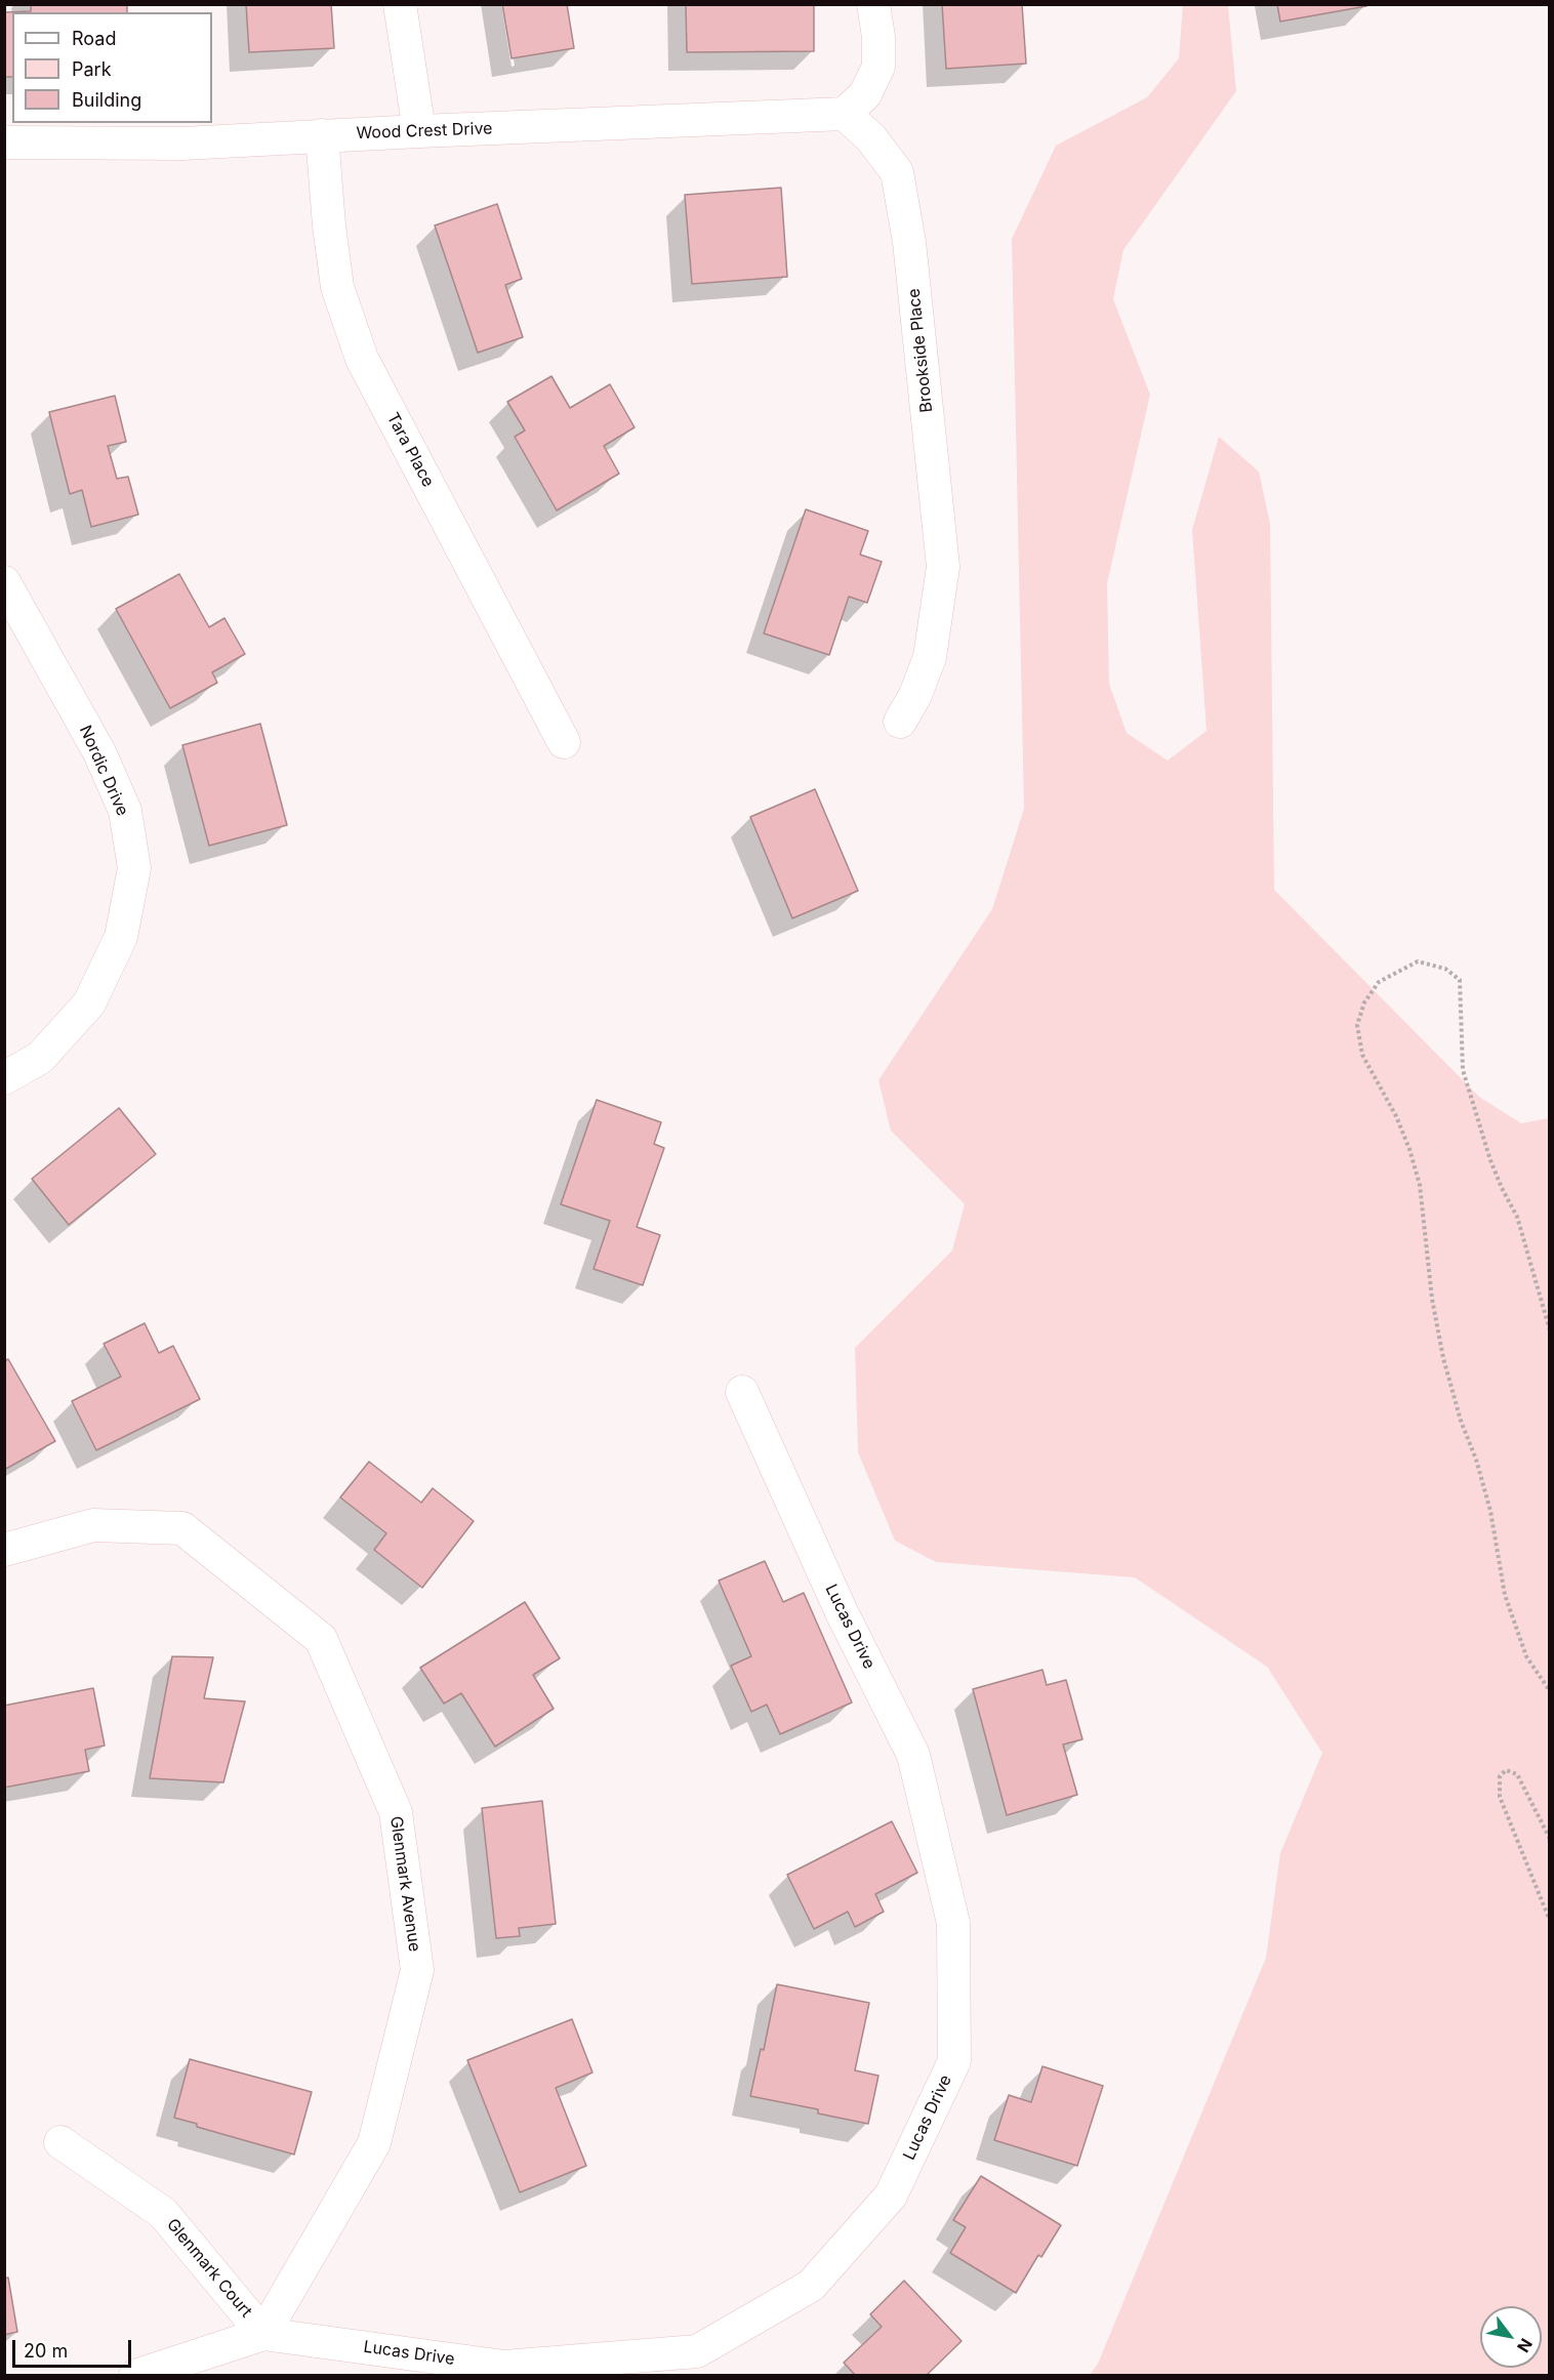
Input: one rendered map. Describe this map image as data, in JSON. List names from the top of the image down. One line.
{"streets":{"street":["Wood Crest Drive","Brookside Place","Tara Place","Nordic Drive","Lucas Drive","Glenmark Avenue","Glenmark Court"]},"crossings":[["Wood Crest Drive","Brookside Place"],["Wood Crest Drive","Tara Place"],["Lucas Drive","Glenmark Avenue"],["Lucas Drive","Glenmark Court"],["Glenmark Avenue","Glenmark Court"]],"legend":["Road","Park","Building"],"scale_bar":"20 m","north":"bottom right"}
